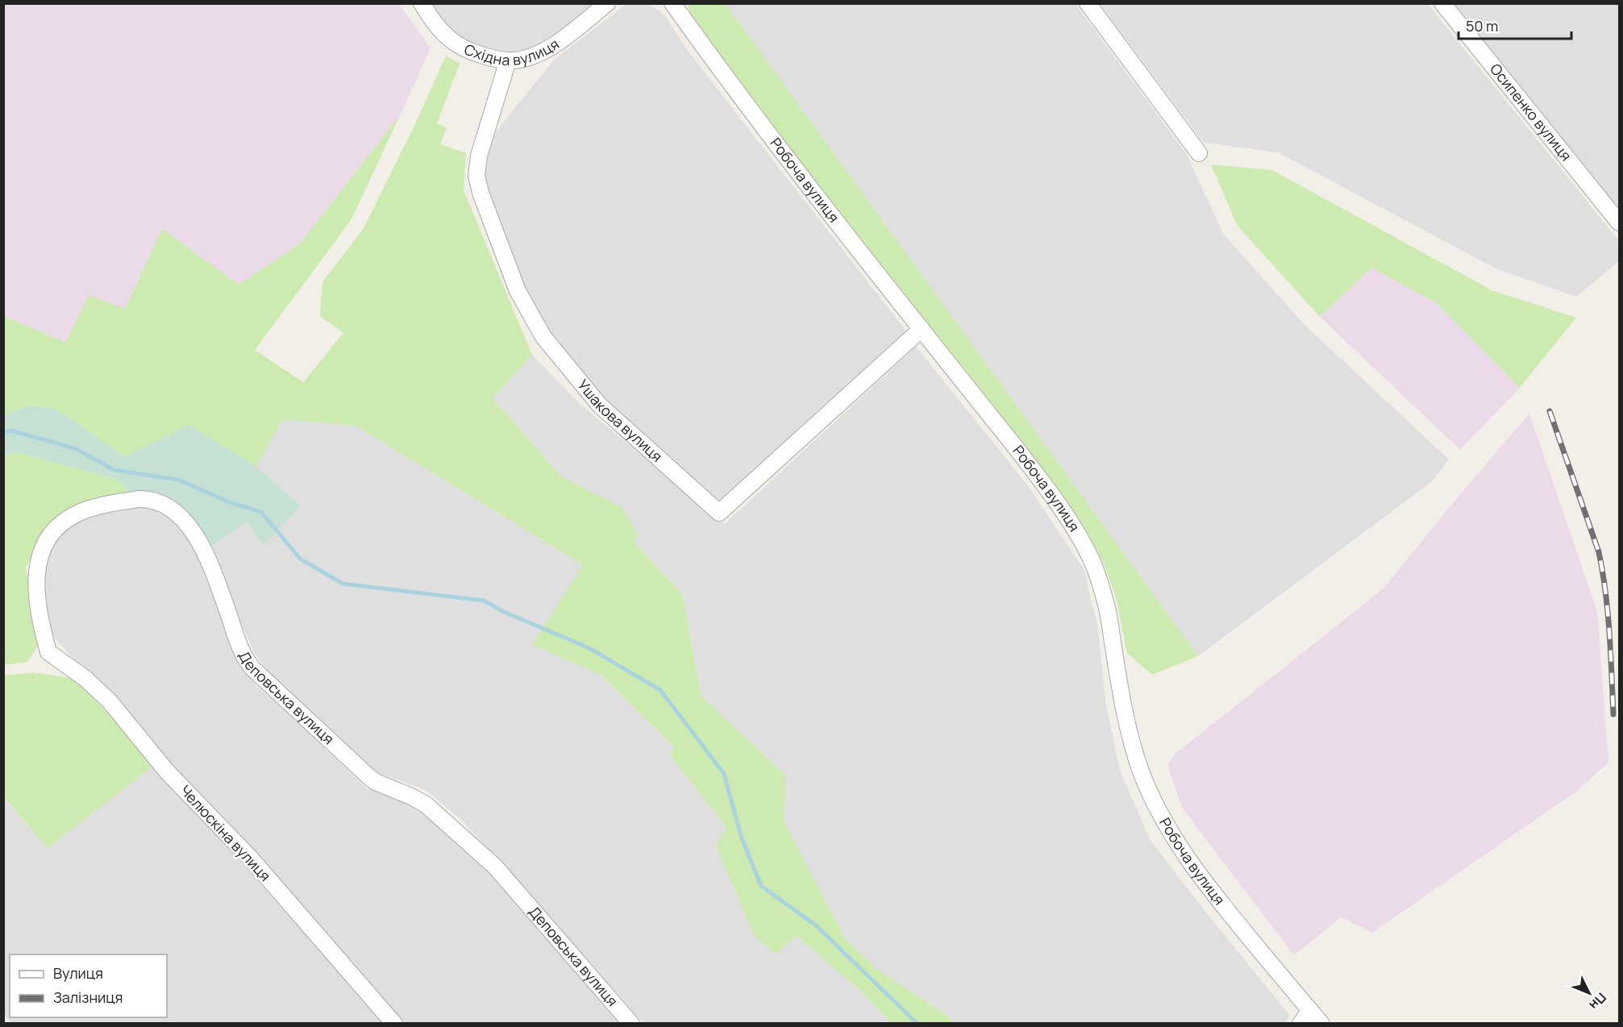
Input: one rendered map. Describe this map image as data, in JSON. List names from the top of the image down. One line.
{"streets":{"street":["Східна вулиця","Осипенко вулиця","Робоча вулиця","Ушакова вулиця","Деповська вулиця","Челюскіна вулиця"]},"crossings":[["Східна вулиця","Ушакова вулиця"],["Робоча вулиця","Ушакова вулиця"],["Деповська вулиця","Челюскіна вулиця"]],"legend":["Вулиця","Залізниця"],"scale_bar":"50 m","north":"bottom right"}
